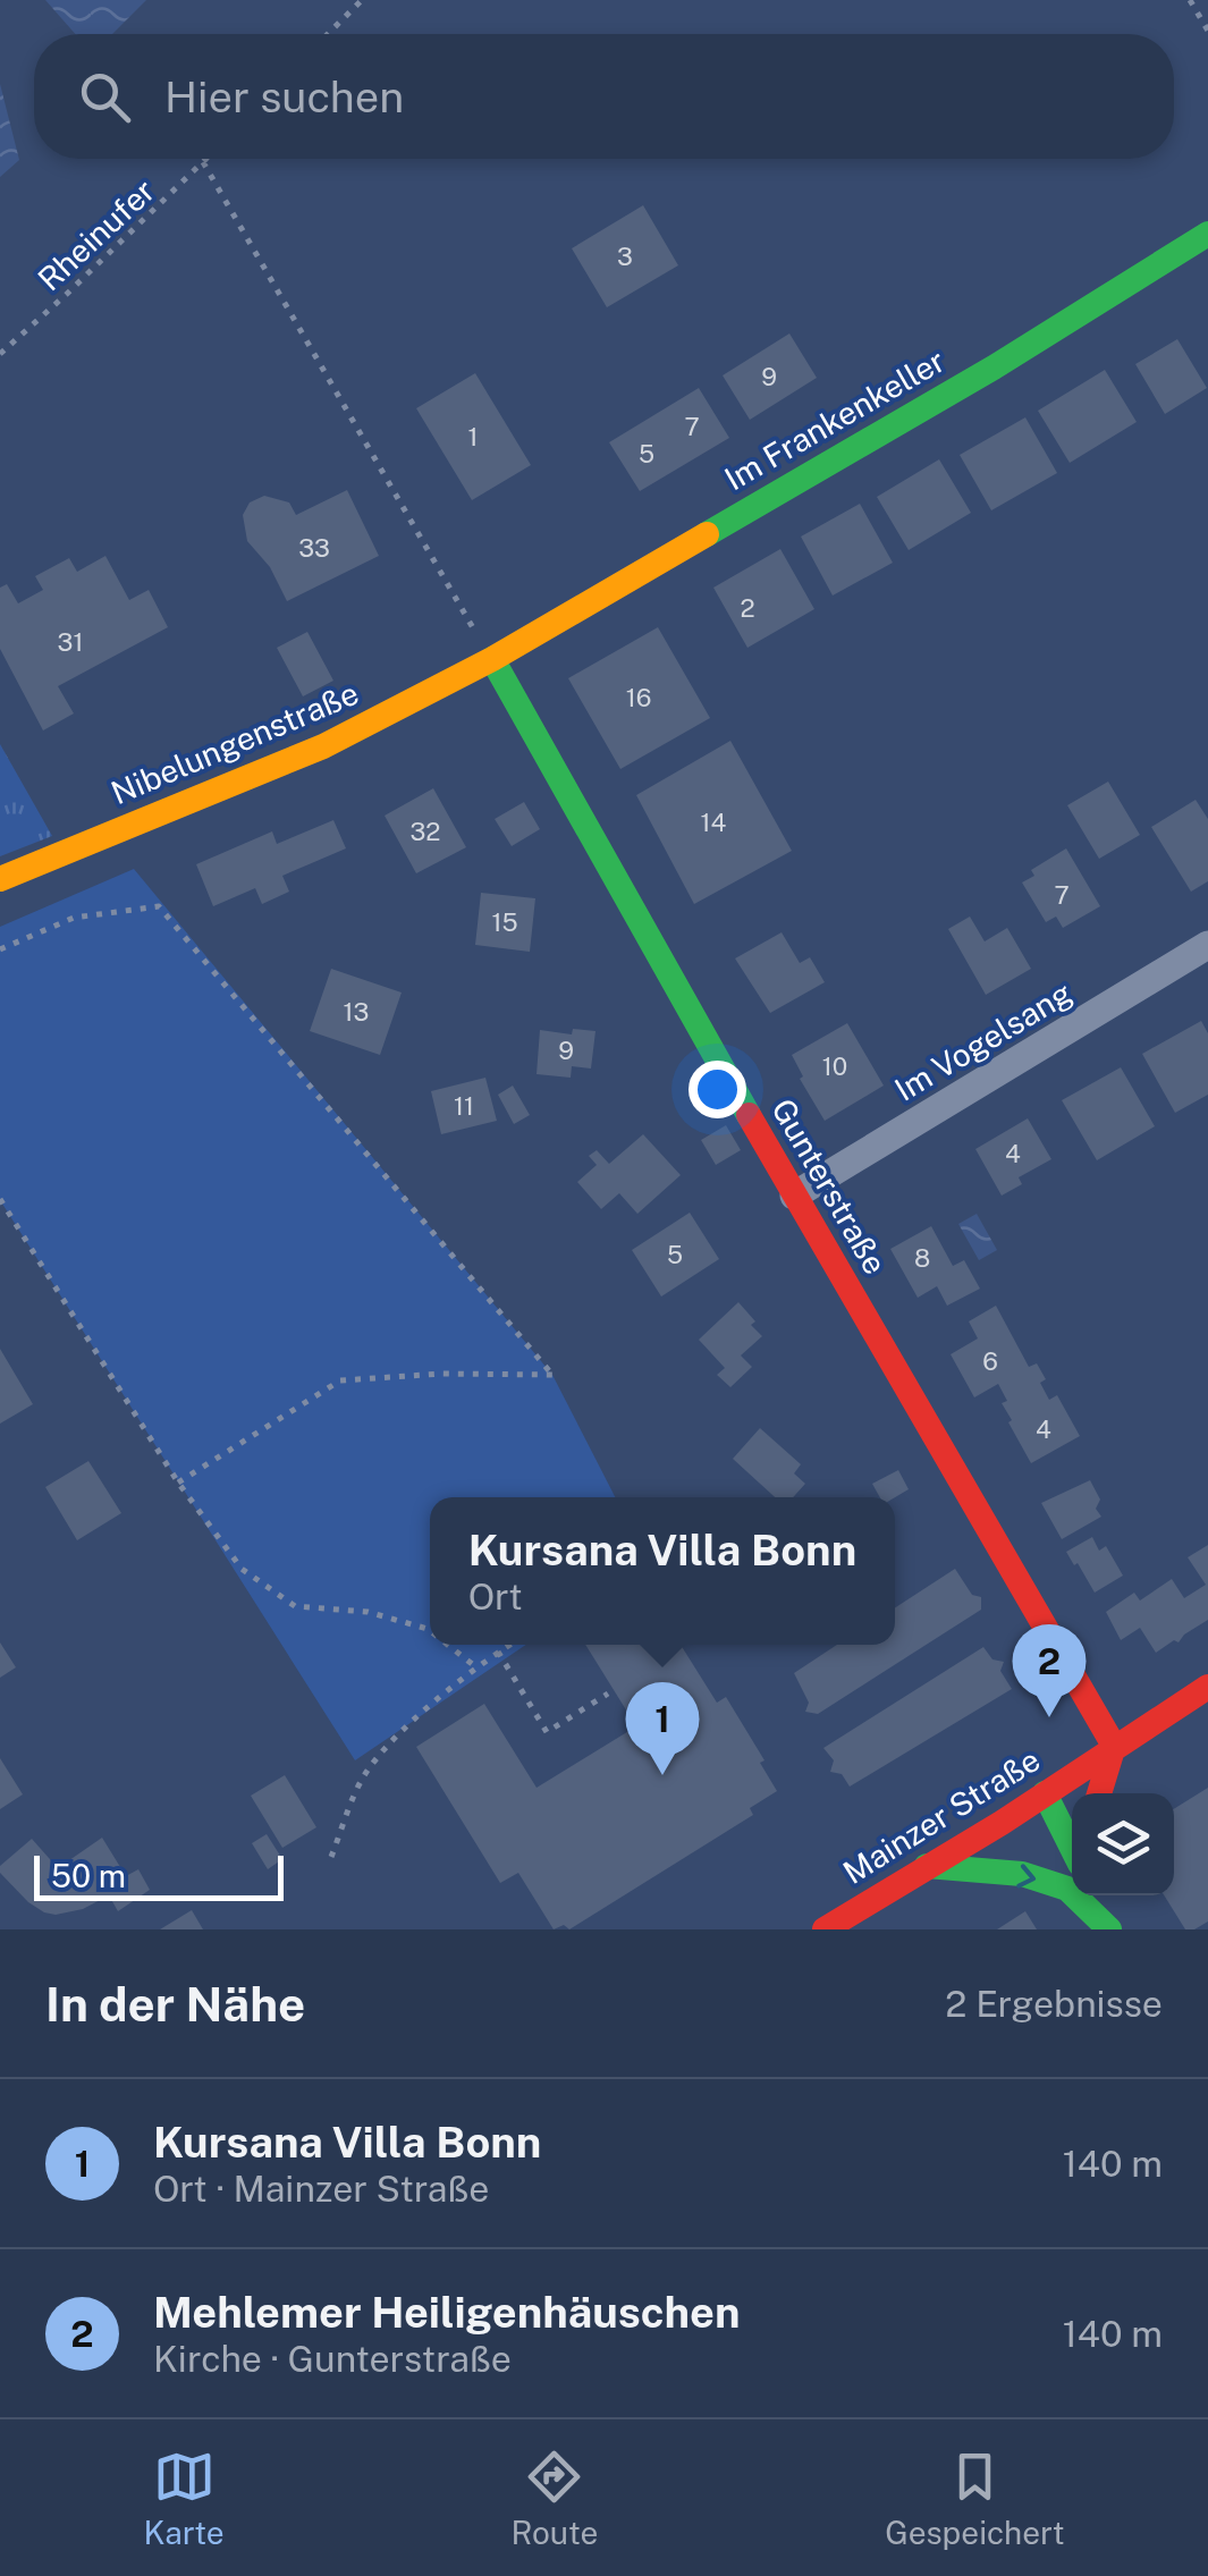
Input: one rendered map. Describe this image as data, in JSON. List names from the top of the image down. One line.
{"streets":{"street":["Im Frankenkeller","Nibelungenstraße","Im Vogelsang","Gunterstraße","Mainzer Straße"],"path":["Rheinufer"]},"crossings":[["Im Frankenkeller","Nibelungenstraße"],["Im Frankenkeller","Gunterstraße"],["Nibelungenstraße","Gunterstraße"],["Im Vogelsang","Gunterstraße"],["Gunterstraße","Mainzer Straße"]],"house_numbers":["3","9","7","1","5","33","2","31","16","14","32","7","15","13","9","10","11","4","5","8","6","4"],"scale_bar":"50 m","page":{"search":"Hier suchen","popup":["Kursana Villa Bonn","Ort"],"pins":["2","1"],"scale":"50 m","heading":["In der Nähe","2 Ergebnisse"],"list":[{"mark":"1","name":"Kursana Villa Bonn","note":"Ort · Mainzer Straße","value":"140 m"},{"mark":"2","name":"Mehlemer Heiligenhäuschen","note":"Kirche · Gunterstraße","value":"140 m"}],"nav":["Karte","Route","Gespeichert"]}}
